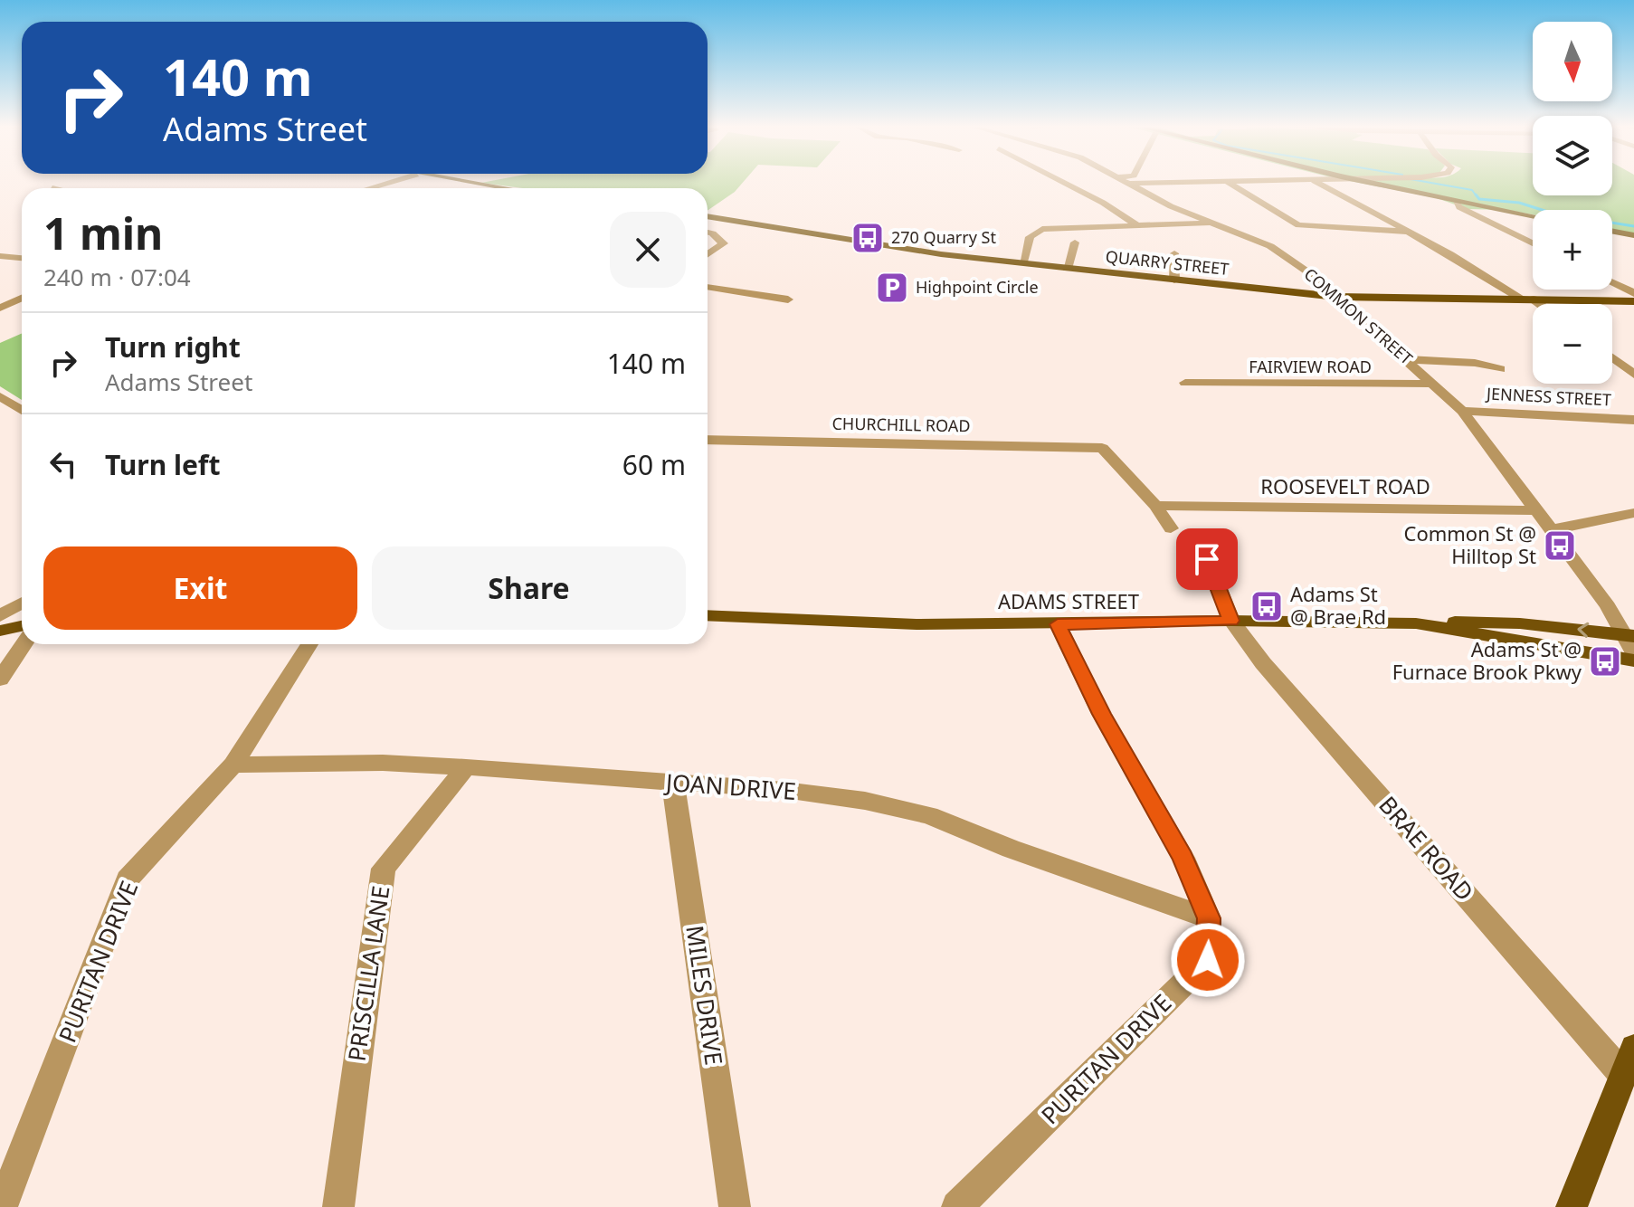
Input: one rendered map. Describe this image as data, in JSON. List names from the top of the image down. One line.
{"streets":{"main road":["QUARRY STREET","ADAMS STREET"],"street":["COMMON STREET","FAIRVIEW ROAD","JENNESS STREET","CHURCHILL ROAD","ROOSEVELT ROAD","JOAN DRIVE","BRAE ROAD","PURITAN DRIVE","PRISCILLA LANE","MILES DRIVE"]},"crossings":[["QUARRY STREET","COMMON STREET"],["COMMON STREET","FAIRVIEW ROAD"],["COMMON STREET","JENNESS STREET"],["COMMON STREET","ROOSEVELT ROAD"],["COMMON STREET","ADAMS STREET"],["CHURCHILL ROAD","ROOSEVELT ROAD"],["ADAMS STREET","BRAE ROAD"],["ADAMS STREET","PURITAN DRIVE"],["JOAN DRIVE","PURITAN DRIVE"],["JOAN DRIVE","PRISCILLA LANE"],["JOAN DRIVE","MILES DRIVE"]],"places":{"bus stop":["270 Quarry St","Common St @ Hilltop St","Adams St @ Brae Rd","Adams St @ Furnace Brook Pkwy"],"parking":["Highpoint Circle"]},"north":"bottom","page":{"map_buttons":["+","−"],"turn":["140 m","Adams Street"],"heading":["1 min","240 m · 07:04"],"list":[{"name":"Turn right","note":"Adams Street","value":"140 m"},{"name":"Turn left","value":"60 m"}],"buttons":["Exit","Share"]}}
